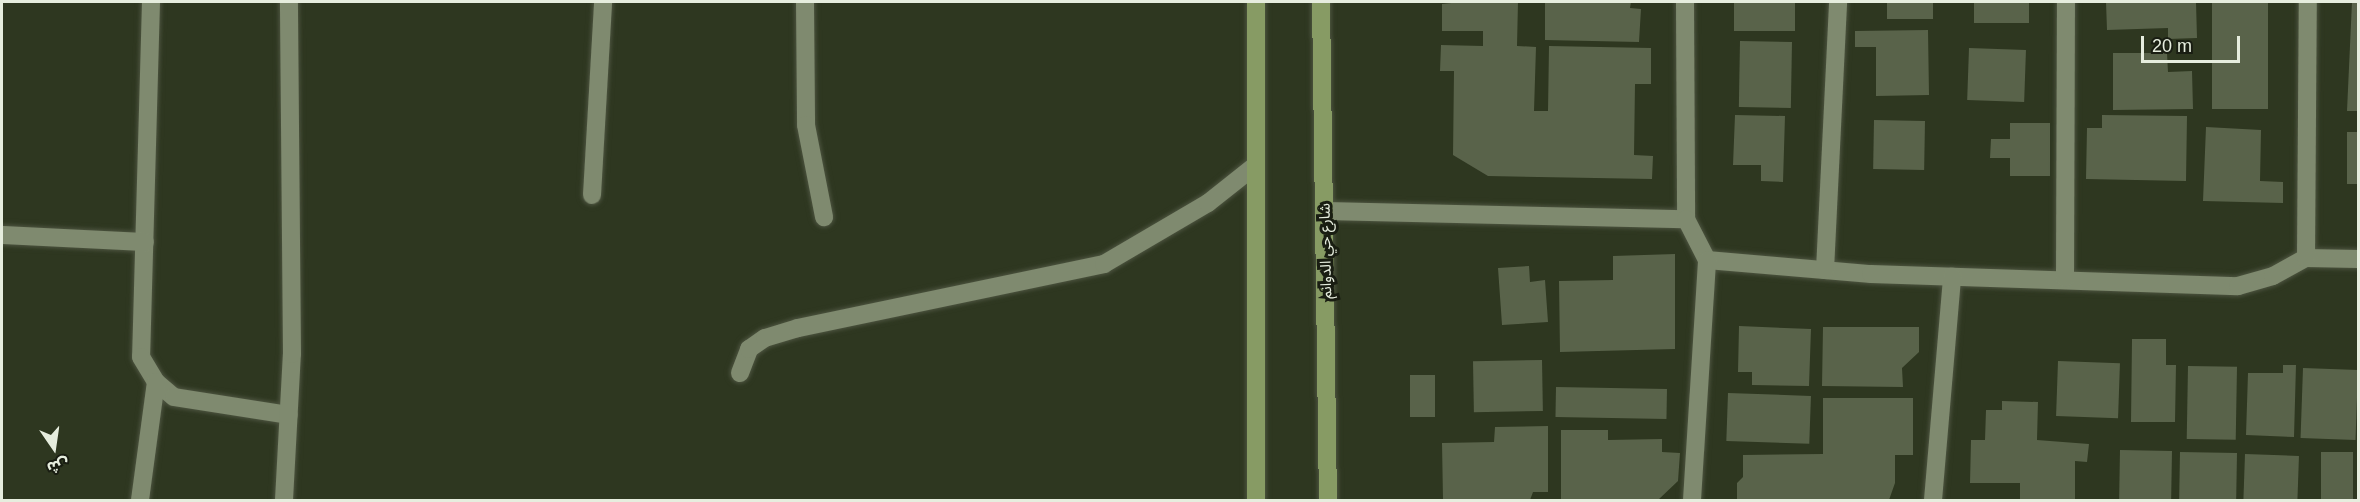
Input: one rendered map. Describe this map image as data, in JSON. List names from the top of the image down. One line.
{"streets":{"main road":["شارع حي الدوانم"]},"scale_bar":"20 m","north":"bottom"}
